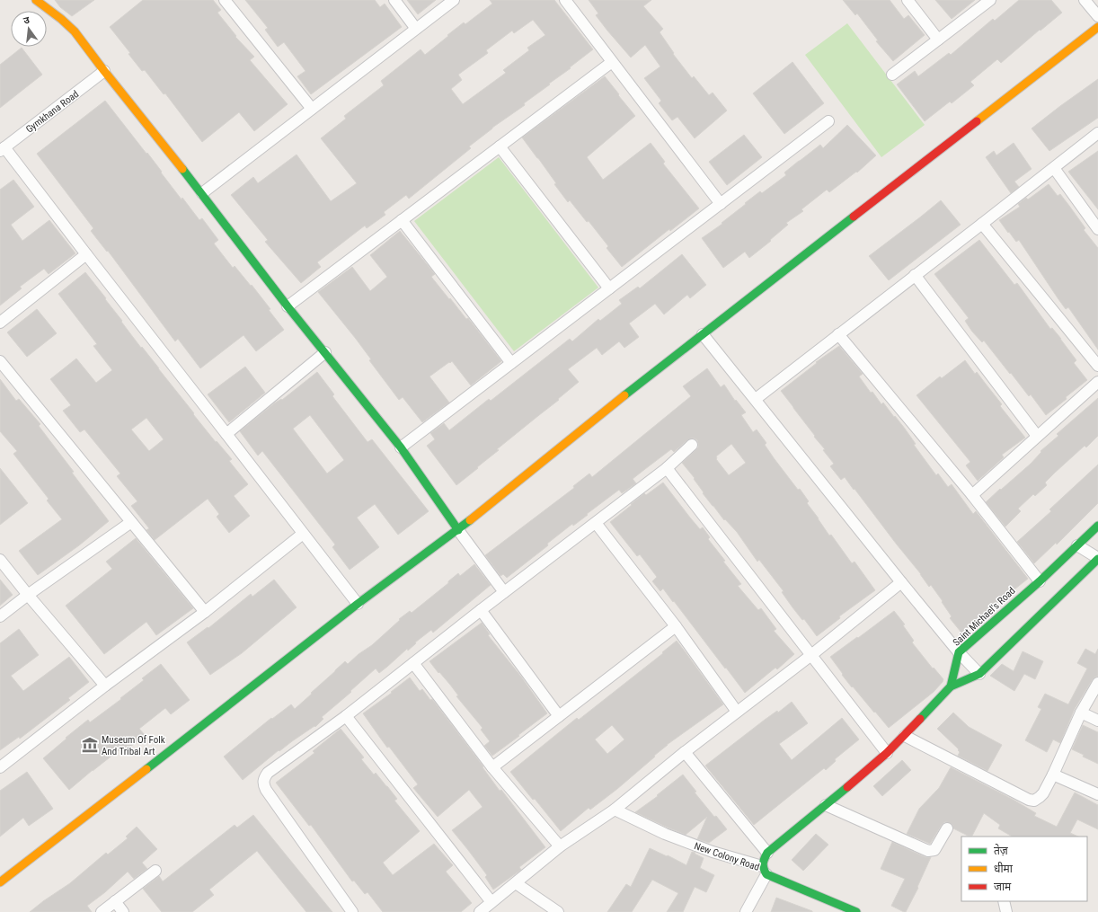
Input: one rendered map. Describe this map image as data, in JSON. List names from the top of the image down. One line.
{"streets":{"street":["Gymkhana Road","Saint Michael's Road","New Colony Road"]},"places":{"museum":["Museum Of Folk And Tribal Art"]},"legend":["तेज़","धीमा","जाम"],"north":"top"}
